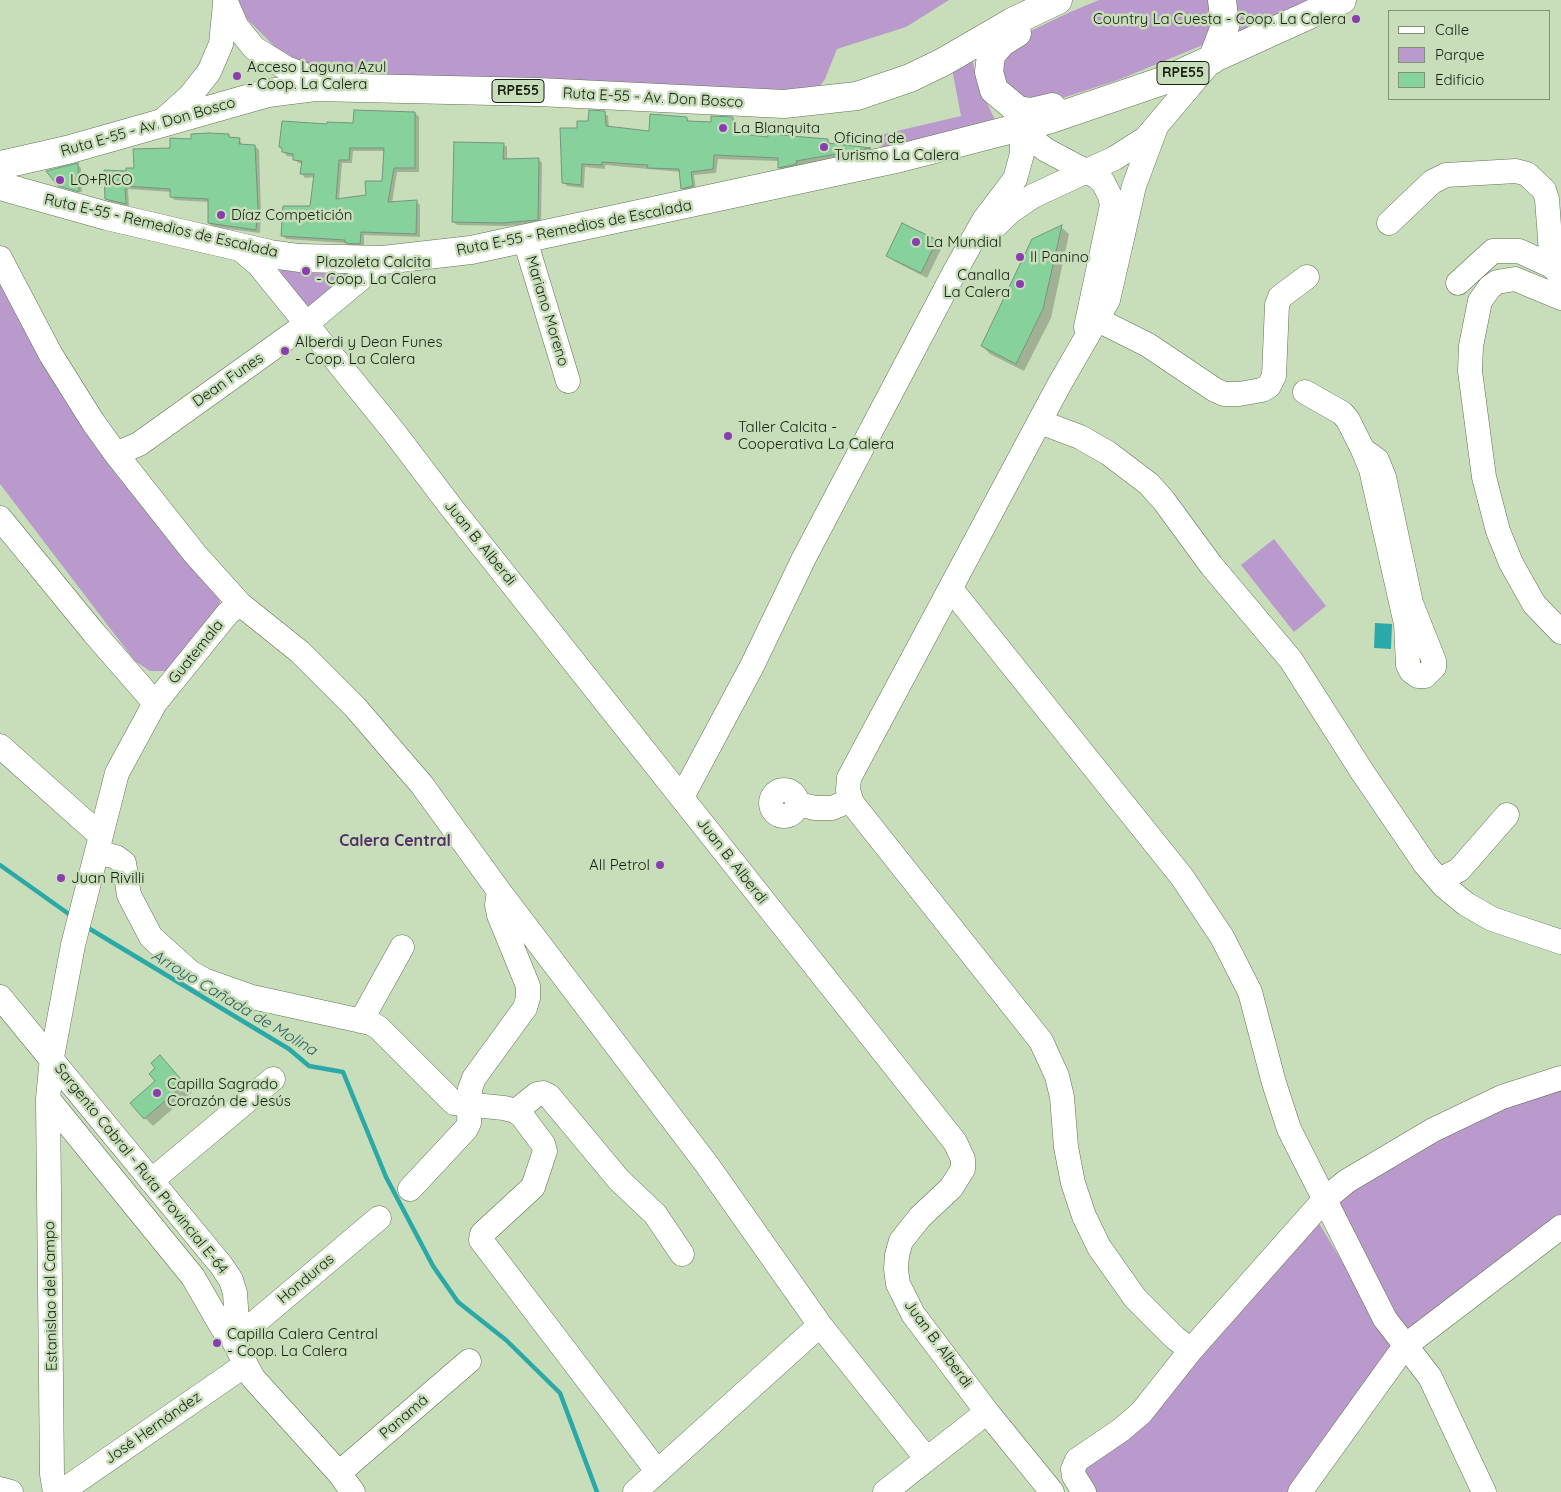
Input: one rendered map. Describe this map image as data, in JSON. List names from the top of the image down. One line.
{"streets":{"main road":["RPE55","Ruta E-55 - Av. Don Bosco","Ruta E-55 - Remedios de Escalada"],"street":["Mariano Moreno","Dean Funes","Juan B. Alberdi","Guatemala","Sargento Cabral - Ruta Provincial E-64","Honduras","Estanislao del Campo","Panamá","José Hernández"]},"crossings":[["RPE55","Ruta E-55 - Av. Don Bosco"],["RPE55","Ruta E-55 - Remedios de Escalada"],["Ruta E-55 - Remedios de Escalada","Mariano Moreno"],["Ruta E-55 - Remedios de Escalada","Dean Funes"],["Ruta E-55 - Remedios de Escalada","Juan B. Alberdi"],["Dean Funes","Juan B. Alberdi"],["Guatemala","Estanislao del Campo"],["Sargento Cabral - Ruta Provincial E-64","Honduras"],["Sargento Cabral - Ruta Provincial E-64","Estanislao del Campo"],["Sargento Cabral - Ruta Provincial E-64","Panamá"],["Sargento Cabral - Ruta Provincial E-64","José Hernández"]],"districts":["Calera Central"],"water":["Arroyo Cañada de Molina"],"places":["Country La Cuesta - Coop. La Calera","Acceso Laguna Azul - Coop. La Calera","La Blanquita","Oficina de Turismo La Calera","LO+RICO","Díaz Competición","La Mundial","Il Panino","Plazoleta Calcita - Coop. La Calera","Canalla La Calera","Alberdi y Dean Funes - Coop. La Calera","Taller Calcita - Cooperativa La Calera","All Petrol","Juan Rivilli","Capilla Sagrado Corazón de Jesús","Capilla Calera Central - Coop. La Calera"],"legend":["Calle","Parque","Edificio"]}
